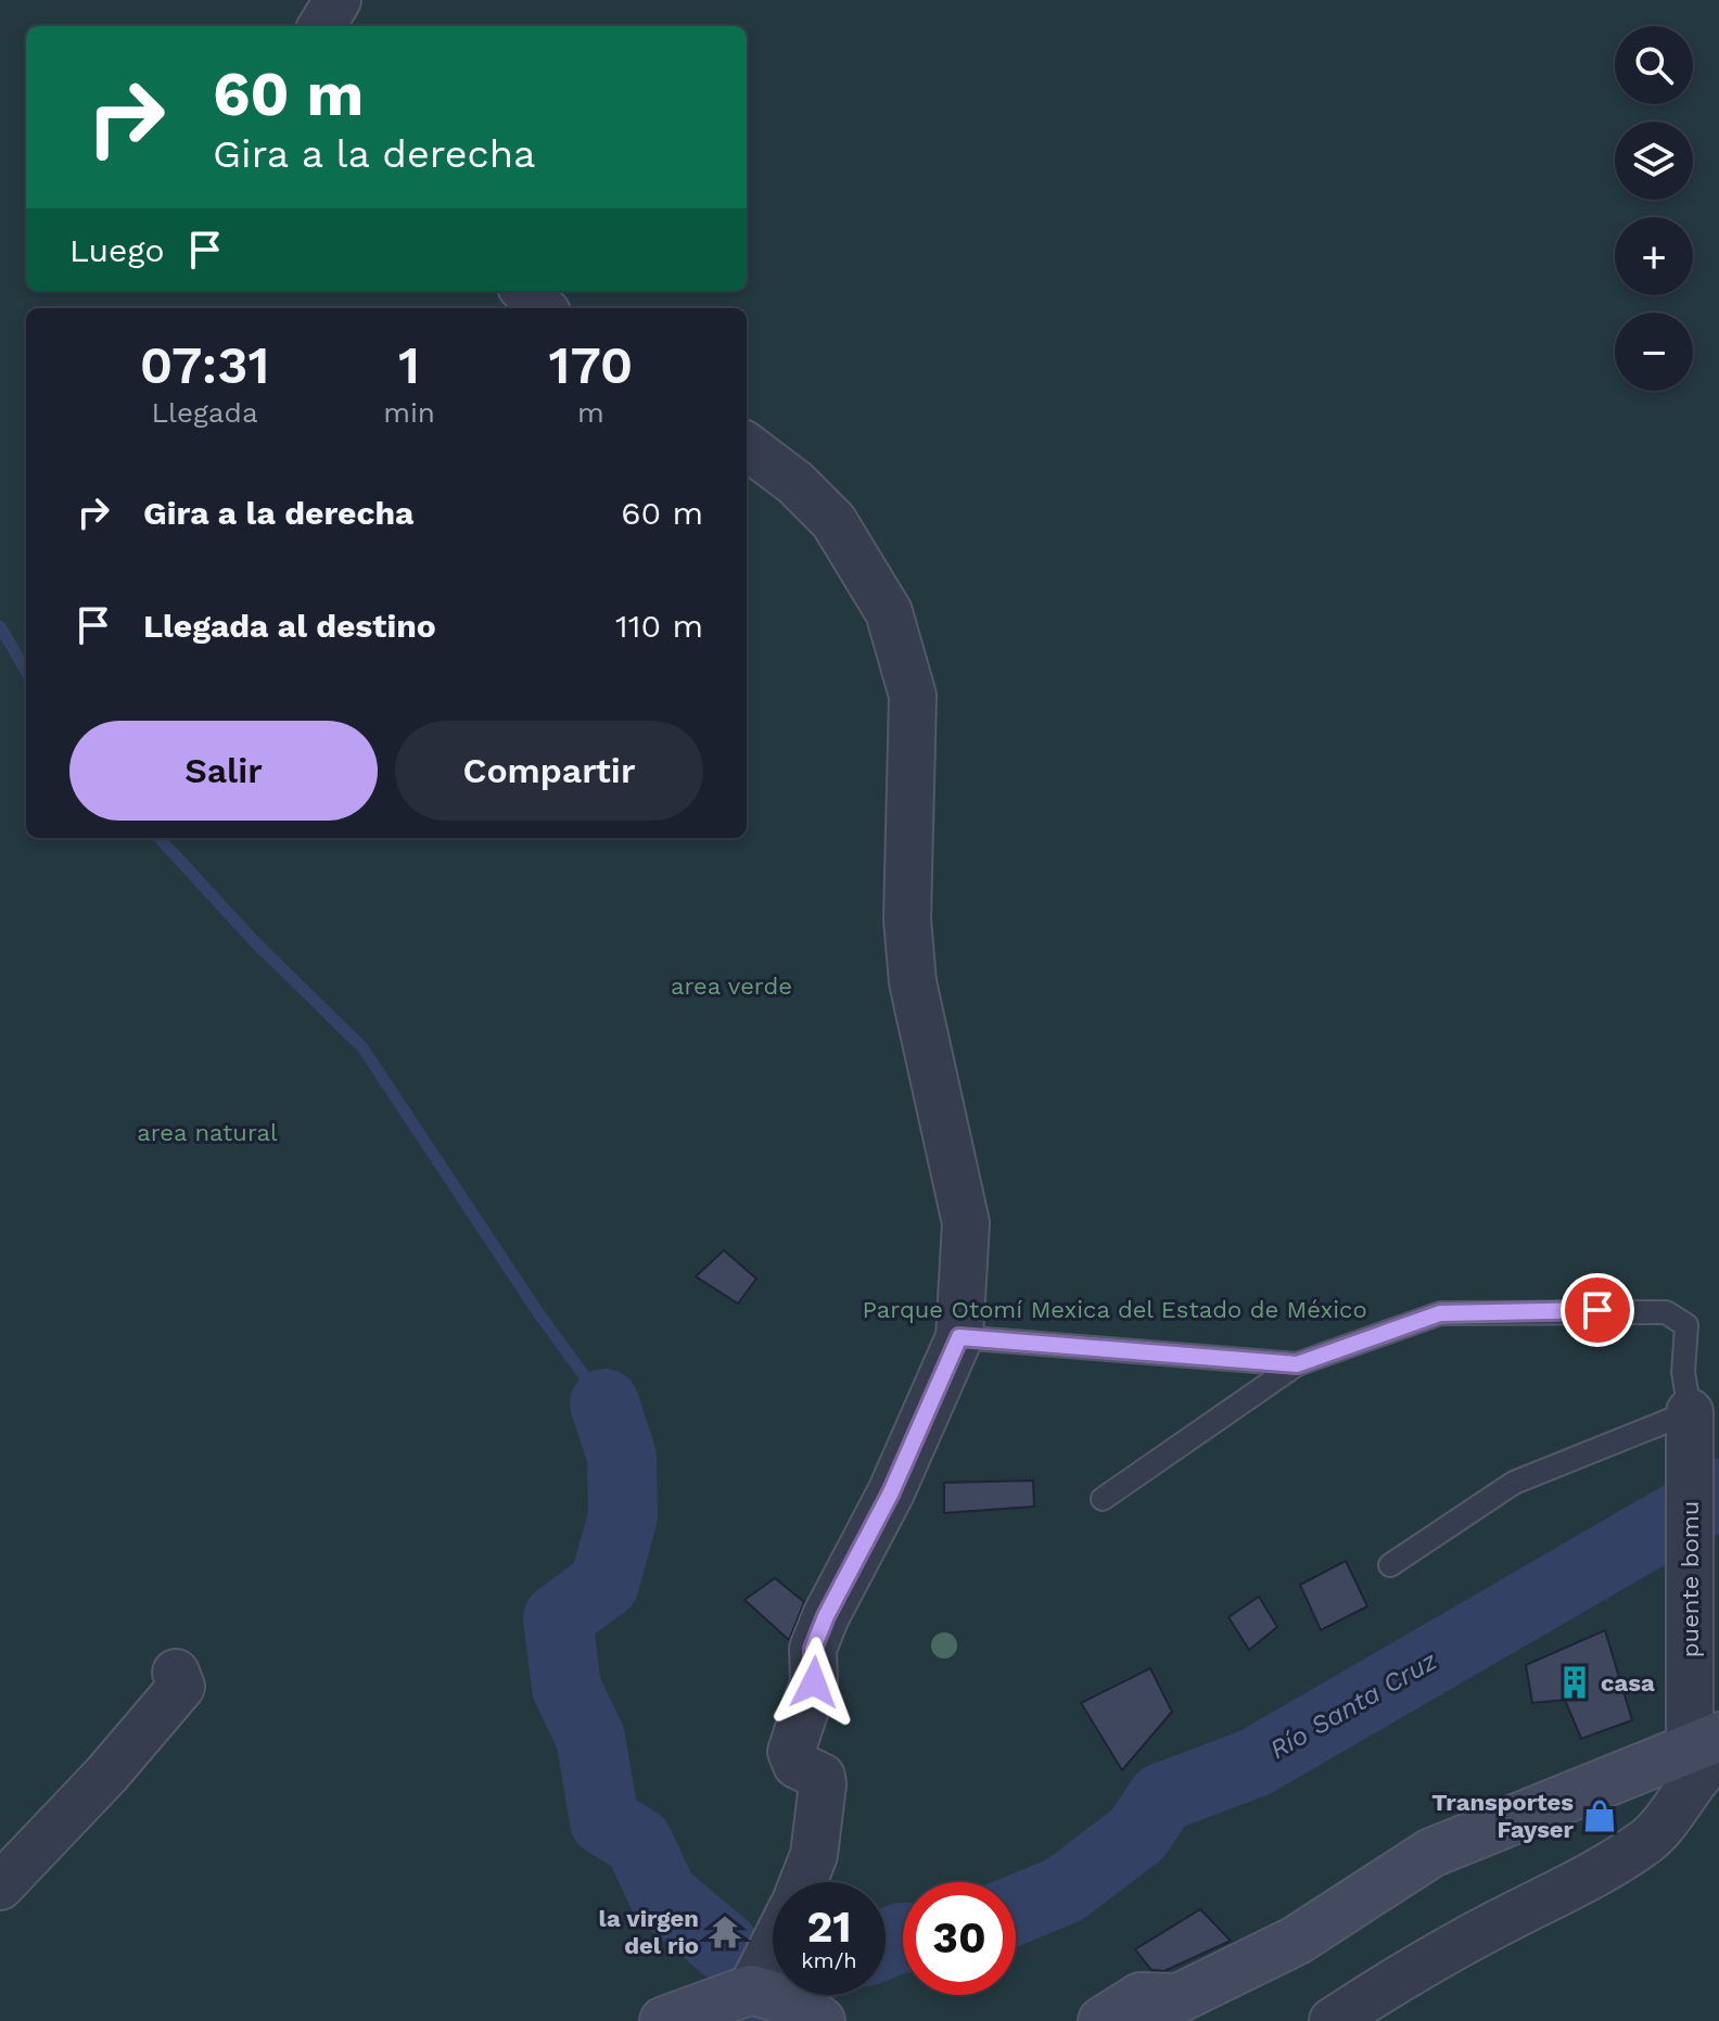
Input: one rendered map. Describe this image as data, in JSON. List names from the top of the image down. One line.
{"streets":{"street":["puente bomu"]},"water":["Río Santa Cruz"],"parks":["area verde","area natural","Parque Otomí Mexica del Estado de México"],"places":{"building":["casa"],"shop":["Transportes Fayser"],"temple":["la virgen del rio"]},"page":{"map_buttons":["+","−"],"turn":["60 m","Gira a la derecha"],"then":"Luego","eta":["07:31","Llegada","1","min","170","m"],"list":[{"name":"Gira a la derecha","value":"60 m"},{"name":"Llegada al destino","value":"110 m"}],"buttons":["Salir","Compartir"],"speed":"21 km/h","limit":"30"}}
